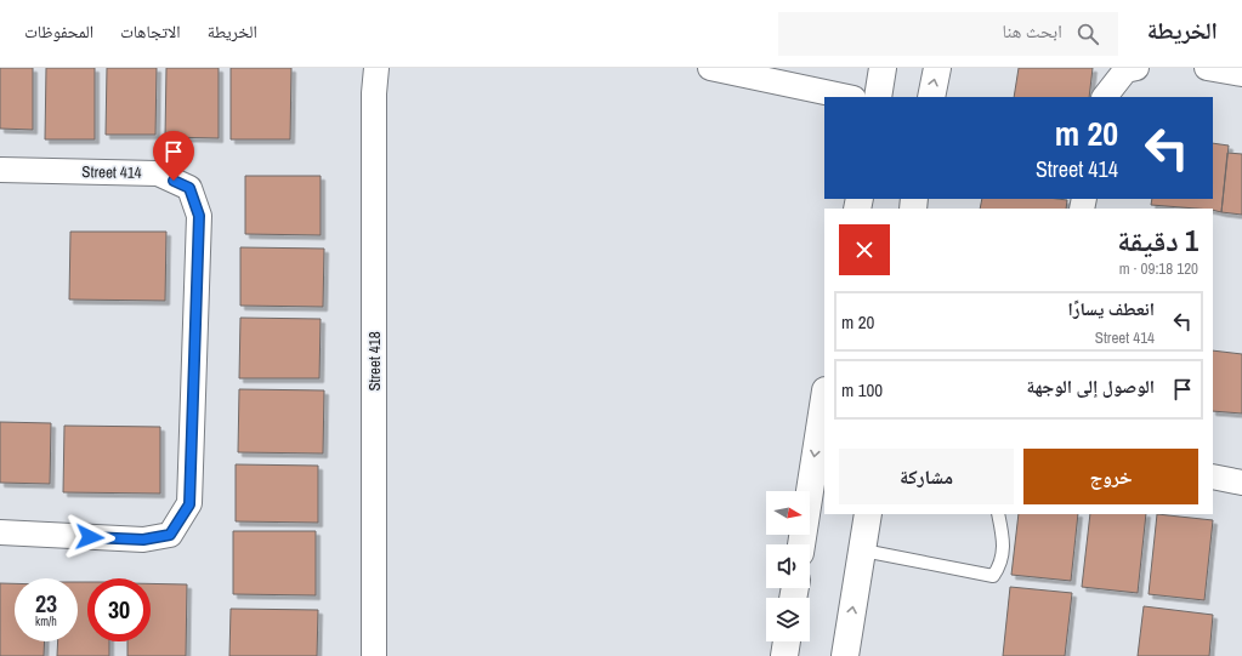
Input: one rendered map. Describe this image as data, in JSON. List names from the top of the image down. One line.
{"streets":{"street":["Street 414","Street 418"]},"north":"right","page":{"header":"الخريطة","search":"ابحث هنا","nav":["الخريطة","الاتجاهات","المحفوظات"],"turn":["20 m","Street 414"],"heading":["1 دقيقة","120 m · 09:18"],"list":[{"name":"انعطف يسارًا","note":"Street 414","value":"20 m"},{"name":"الوصول إلى الوجهة","value":"100 m"}],"buttons":["خروج","مشاركة"],"speed":"23 km/h","limit":"30"}}
